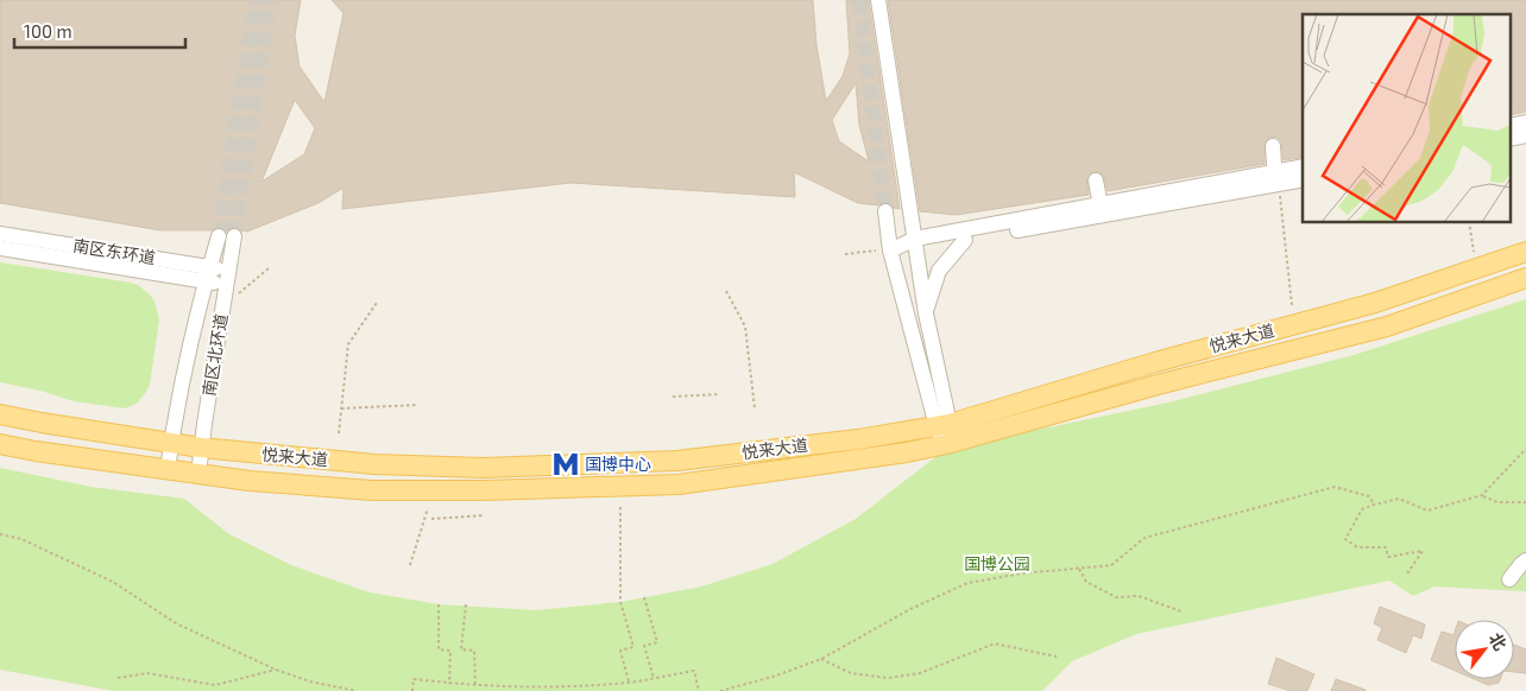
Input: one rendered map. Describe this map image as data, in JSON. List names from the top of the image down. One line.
{"streets":{"main road":["悦来大道"],"street":["南区东环道","南区北环道"]},"crossings":[["南区东环道","南区北环道"],["悦来大道","南区北环道"]],"parks":["国博公园"],"places":{"metro station":["国博中心"]},"scale_bar":"100 m","north":"top right"}
